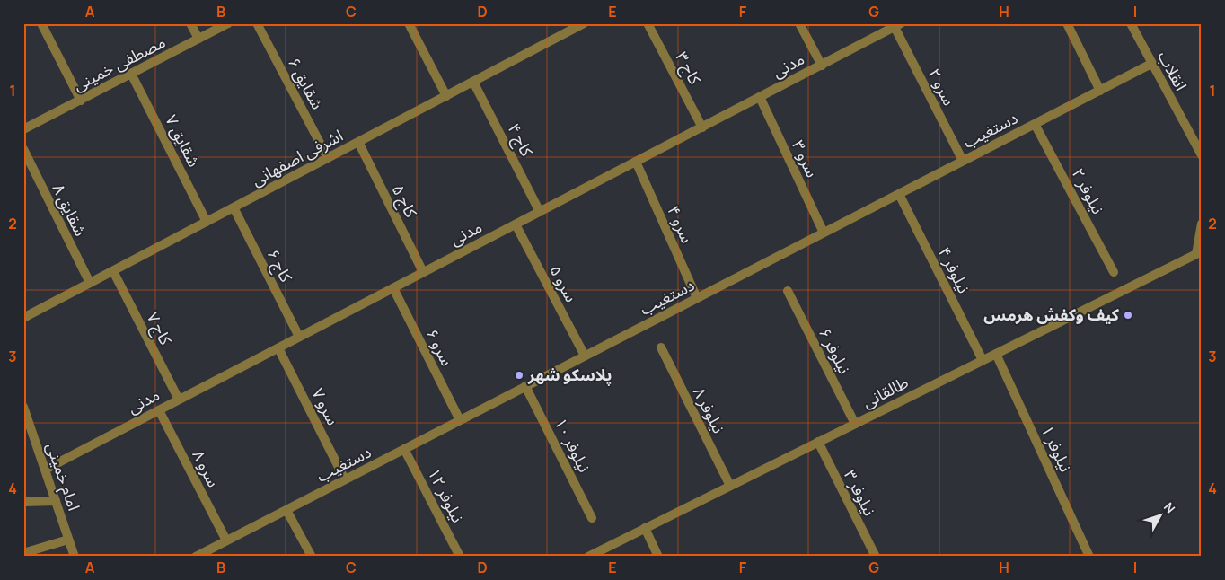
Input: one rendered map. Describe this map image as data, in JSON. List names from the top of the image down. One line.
{"streets":{"street":["مصطفی خمینی","مدنی","کاج ۳","انقلاب","شقایق ۶","سرو ۲","دستغیب","کاج ۴","شقایق ۷","اشرفی اصفهانی","سرو ۳","نیلوفر ۲","کاج ۵","شقایق ۸","سرو ۴","کاج ۶","نیلوفر ۴","سرو ۵","کاج ۷","سرو ۶","نیلوفر ۶","طالقانی","سرو ۷","نیلوفر ۸","نیلوفر ۱۰","نیلوفر ۱","سرو ۸","امام خمینی","نیلوفر ۳","نیلوفر ۱۲"]},"crossings":[["مصطفی خمینی","شقایق ۷"],["مدنی","کاج ۳"],["مدنی","سرو ۲"],["مدنی","کاج ۴"],["مدنی","سرو ۳"],["مدنی","کاج ۵"],["مدنی","سرو ۴"],["مدنی","کاج ۶"],["مدنی","سرو ۵"],["مدنی","کاج ۷"],["مدنی","سرو ۶"],["مدنی","سرو ۷"],["مدنی","سرو ۸"],["مدنی","امام خمینی"],["انقلاب","دستغیب"],["شقایق ۶","اشرفی اصفهانی"],["سرو ۲","دستغیب"],["دستغیب","سرو ۳"],["دستغیب","نیلوفر ۲"],["دستغیب","سرو ۴"],["دستغیب","نیلوفر ۴"],["دستغیب","سرو ۵"],["دستغیب","سرو ۶"],["دستغیب","سرو ۷"],["دستغیب","نیلوفر ۱۰"],["دستغیب","سرو ۸"],["دستغیب","نیلوفر ۱۲"],["کاج ۴","اشرفی اصفهانی"],["شقایق ۷","اشرفی اصفهانی"],["اشرفی اصفهانی","کاج ۵"],["اشرفی اصفهانی","شقایق ۸"],["اشرفی اصفهانی","کاج ۶"],["اشرفی اصفهانی","کاج ۷"],["نیلوفر ۴","طالقانی"],["نیلوفر ۶","طالقانی"],["طالقانی","نیلوفر ۸"],["طالقانی","نیلوفر ۱"],["طالقانی","نیلوفر ۳"]],"places":["کیف و‌کفش هرمس","پلاسکو شهر"],"north":"top right","grid":{"columns":["A","B","C","D","E","F","G","H","I"],"rows":["1","2","3","4"]}}
